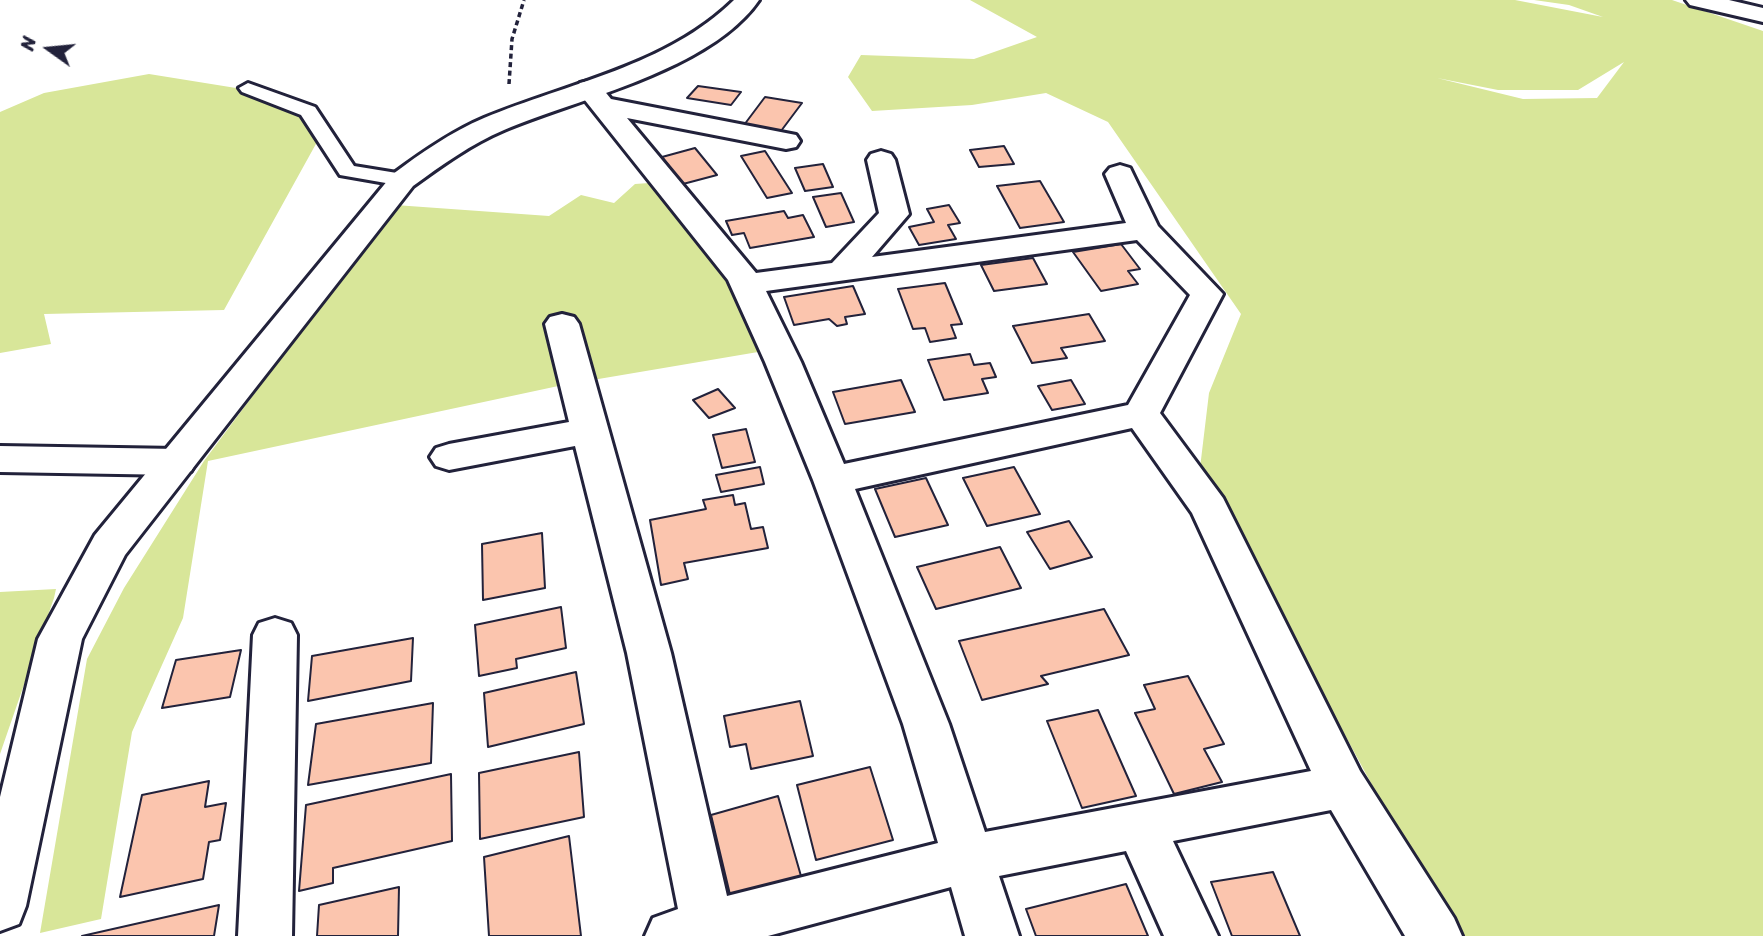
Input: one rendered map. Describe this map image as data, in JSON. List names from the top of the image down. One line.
{"north":"left"}
